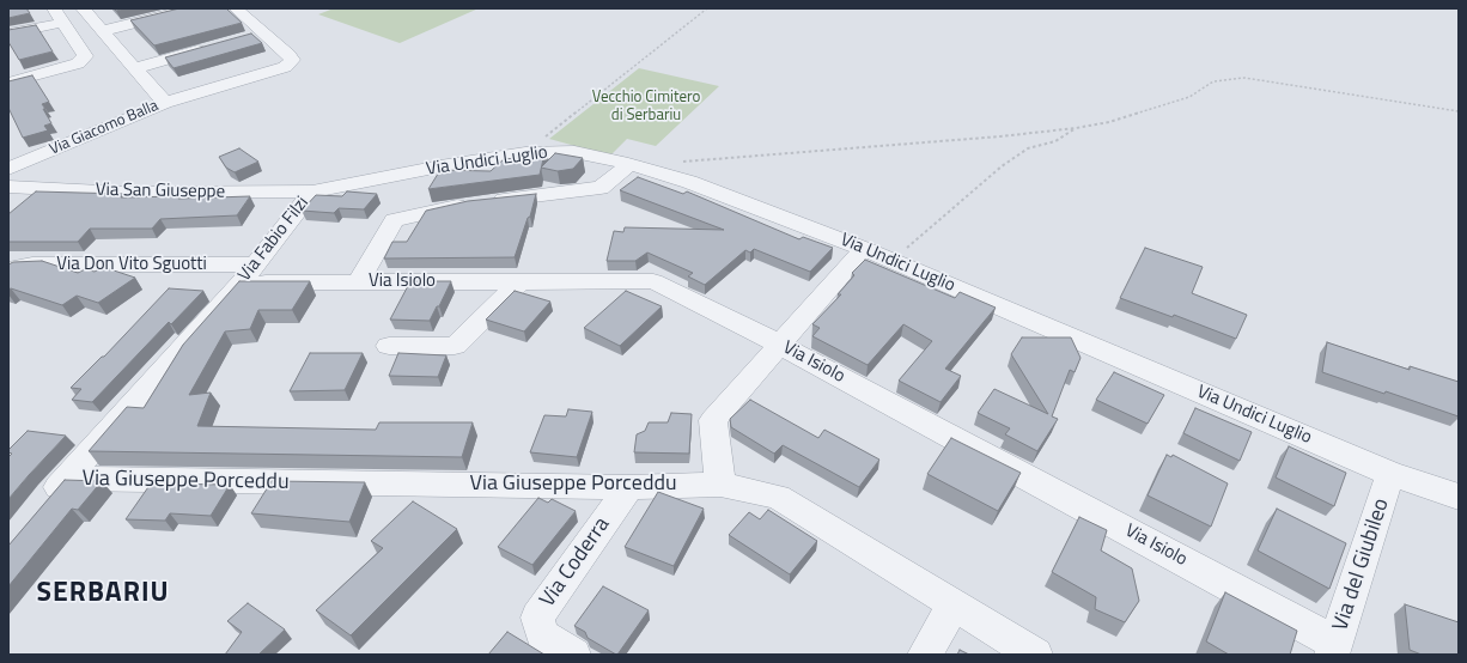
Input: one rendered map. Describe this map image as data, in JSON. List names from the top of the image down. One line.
{"streets":{"street":["Via Giacomo Balla","Via Undici Luglio","Via San Giuseppe","Via Fabio Filzi","Via Don Vito Sguotti","Via Isiolo","Via Giuseppe Porceddu","Via Coderra","Via del Giubileo"]},"crossings":[["Via Undici Luglio","Via San Giuseppe"],["Via Undici Luglio","Via Fabio Filzi"],["Via Undici Luglio","Via del Giubileo"],["Via San Giuseppe","Via Fabio Filzi"],["Via Fabio Filzi","Via Don Vito Sguotti"],["Via Fabio Filzi","Via Isiolo"],["Via Fabio Filzi","Via Giuseppe Porceddu"],["Via Don Vito Sguotti","Via Isiolo"],["Via Isiolo","Via del Giubileo"],["Via Giuseppe Porceddu","Via Coderra"]],"districts":["SERBARIU"],"parks":["Vecchio Cimitero di Serbariu"]}
